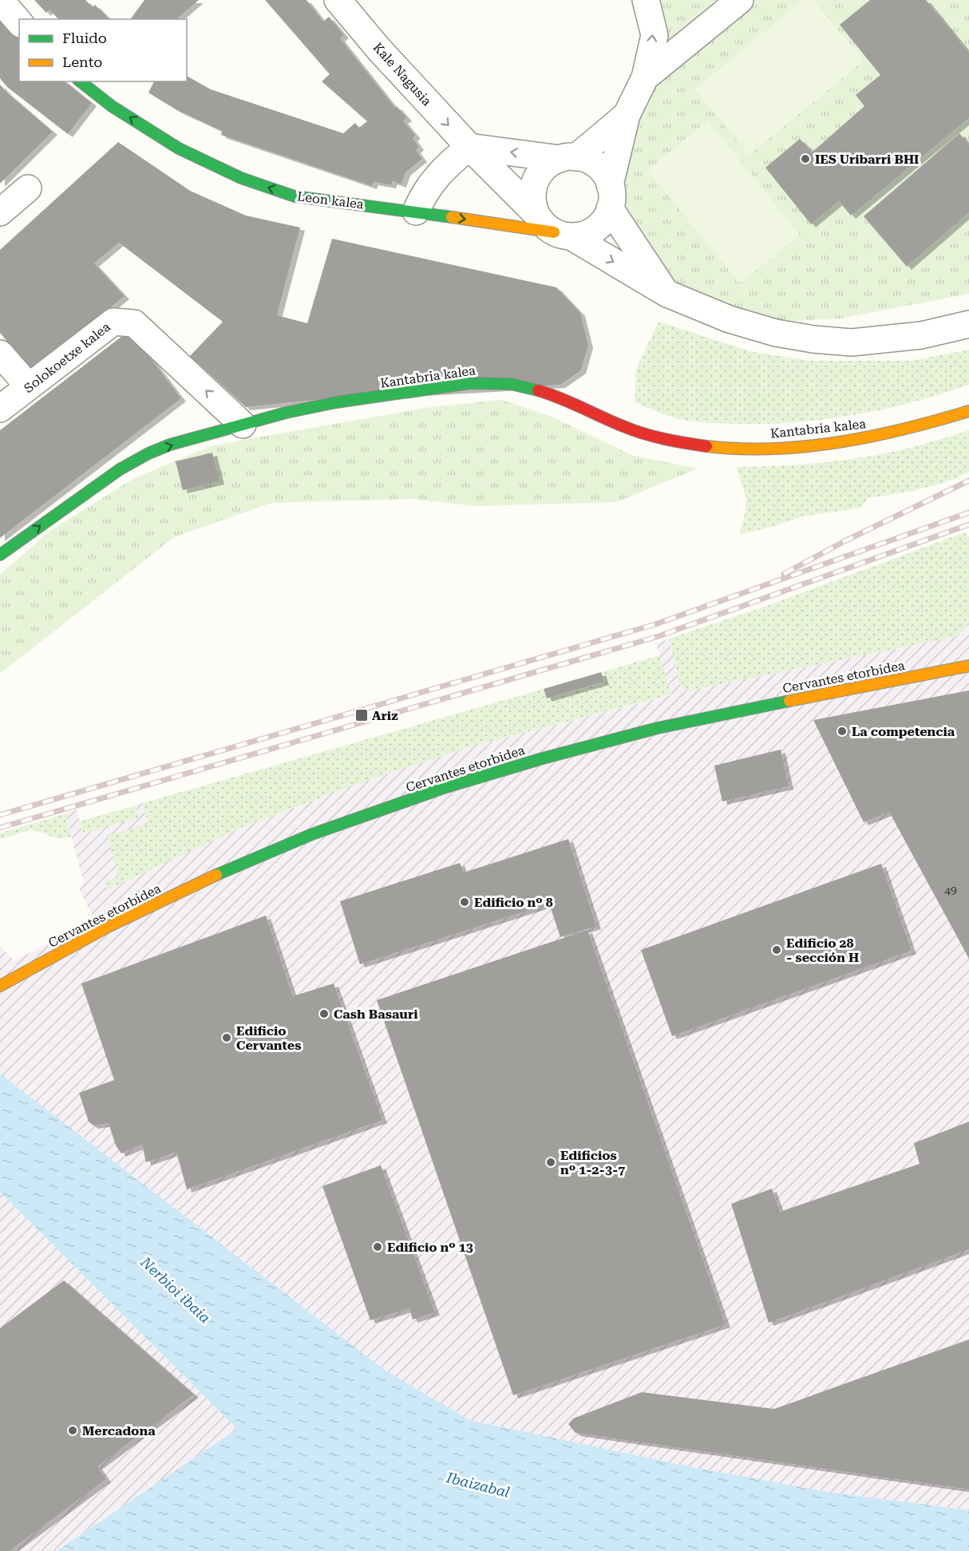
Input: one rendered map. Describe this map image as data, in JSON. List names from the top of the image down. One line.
{"streets":{"street":["Kale Nagusia","Leon kalea","Solokoetxe kalea","Kantabria kalea","Cervantes etorbidea"]},"crossings":[["Kale Nagusia","Leon kalea"],["Solokoetxe kalea","Kantabria kalea"]],"water":["Nerbioi ibaia","Ibaizabal"],"places":{"other":["IES Uribarri BHI","La competencia","Edificio nº 8","Edificio 28 - sección H","Cash Basauri","Edificio Cervantes","Edificios nº 1-2-3-7","Edificio nº 13","Mercadona"],"transit":["Ariz"]},"house_numbers":["49"],"legend":["Fluido","Lento"]}
